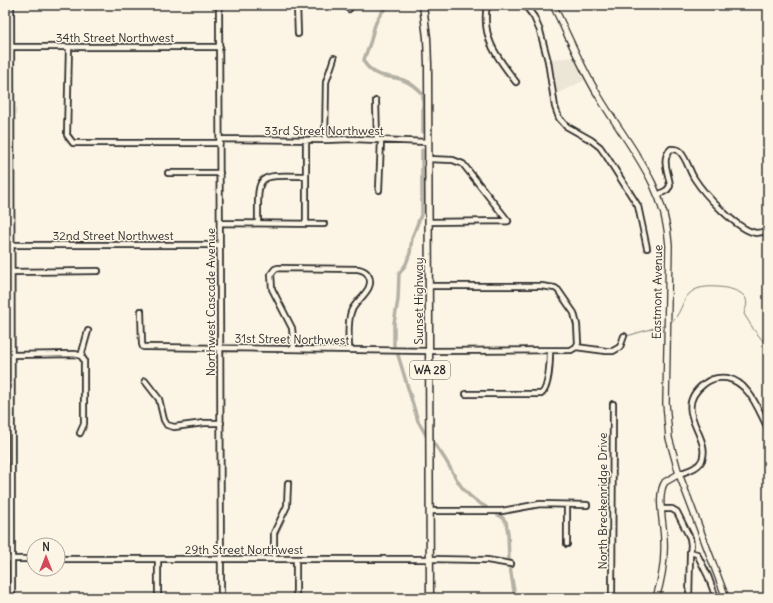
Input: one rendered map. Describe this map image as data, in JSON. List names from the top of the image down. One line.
{"streets":{"highway":["Sunset Highway","WA 28"],"main road":["Eastmont Avenue"],"street":["34th Street Northwest","33rd Street Northwest","32nd Street Northwest","Northwest Cascade Avenue","31st Street Northwest","North Breckenridge Drive","29th Street Northwest"]},"crossings":[["34th Street Northwest","33rd Street Northwest"],["34th Street Northwest","Northwest Cascade Avenue"],["33rd Street Northwest","Sunset Highway"],["33rd Street Northwest","Northwest Cascade Avenue"],["32nd Street Northwest","Northwest Cascade Avenue"],["Sunset Highway","31st Street Northwest"],["Sunset Highway","29th Street Northwest"],["Northwest Cascade Avenue","31st Street Northwest"],["Northwest Cascade Avenue","29th Street Northwest"]],"north":"top"}
